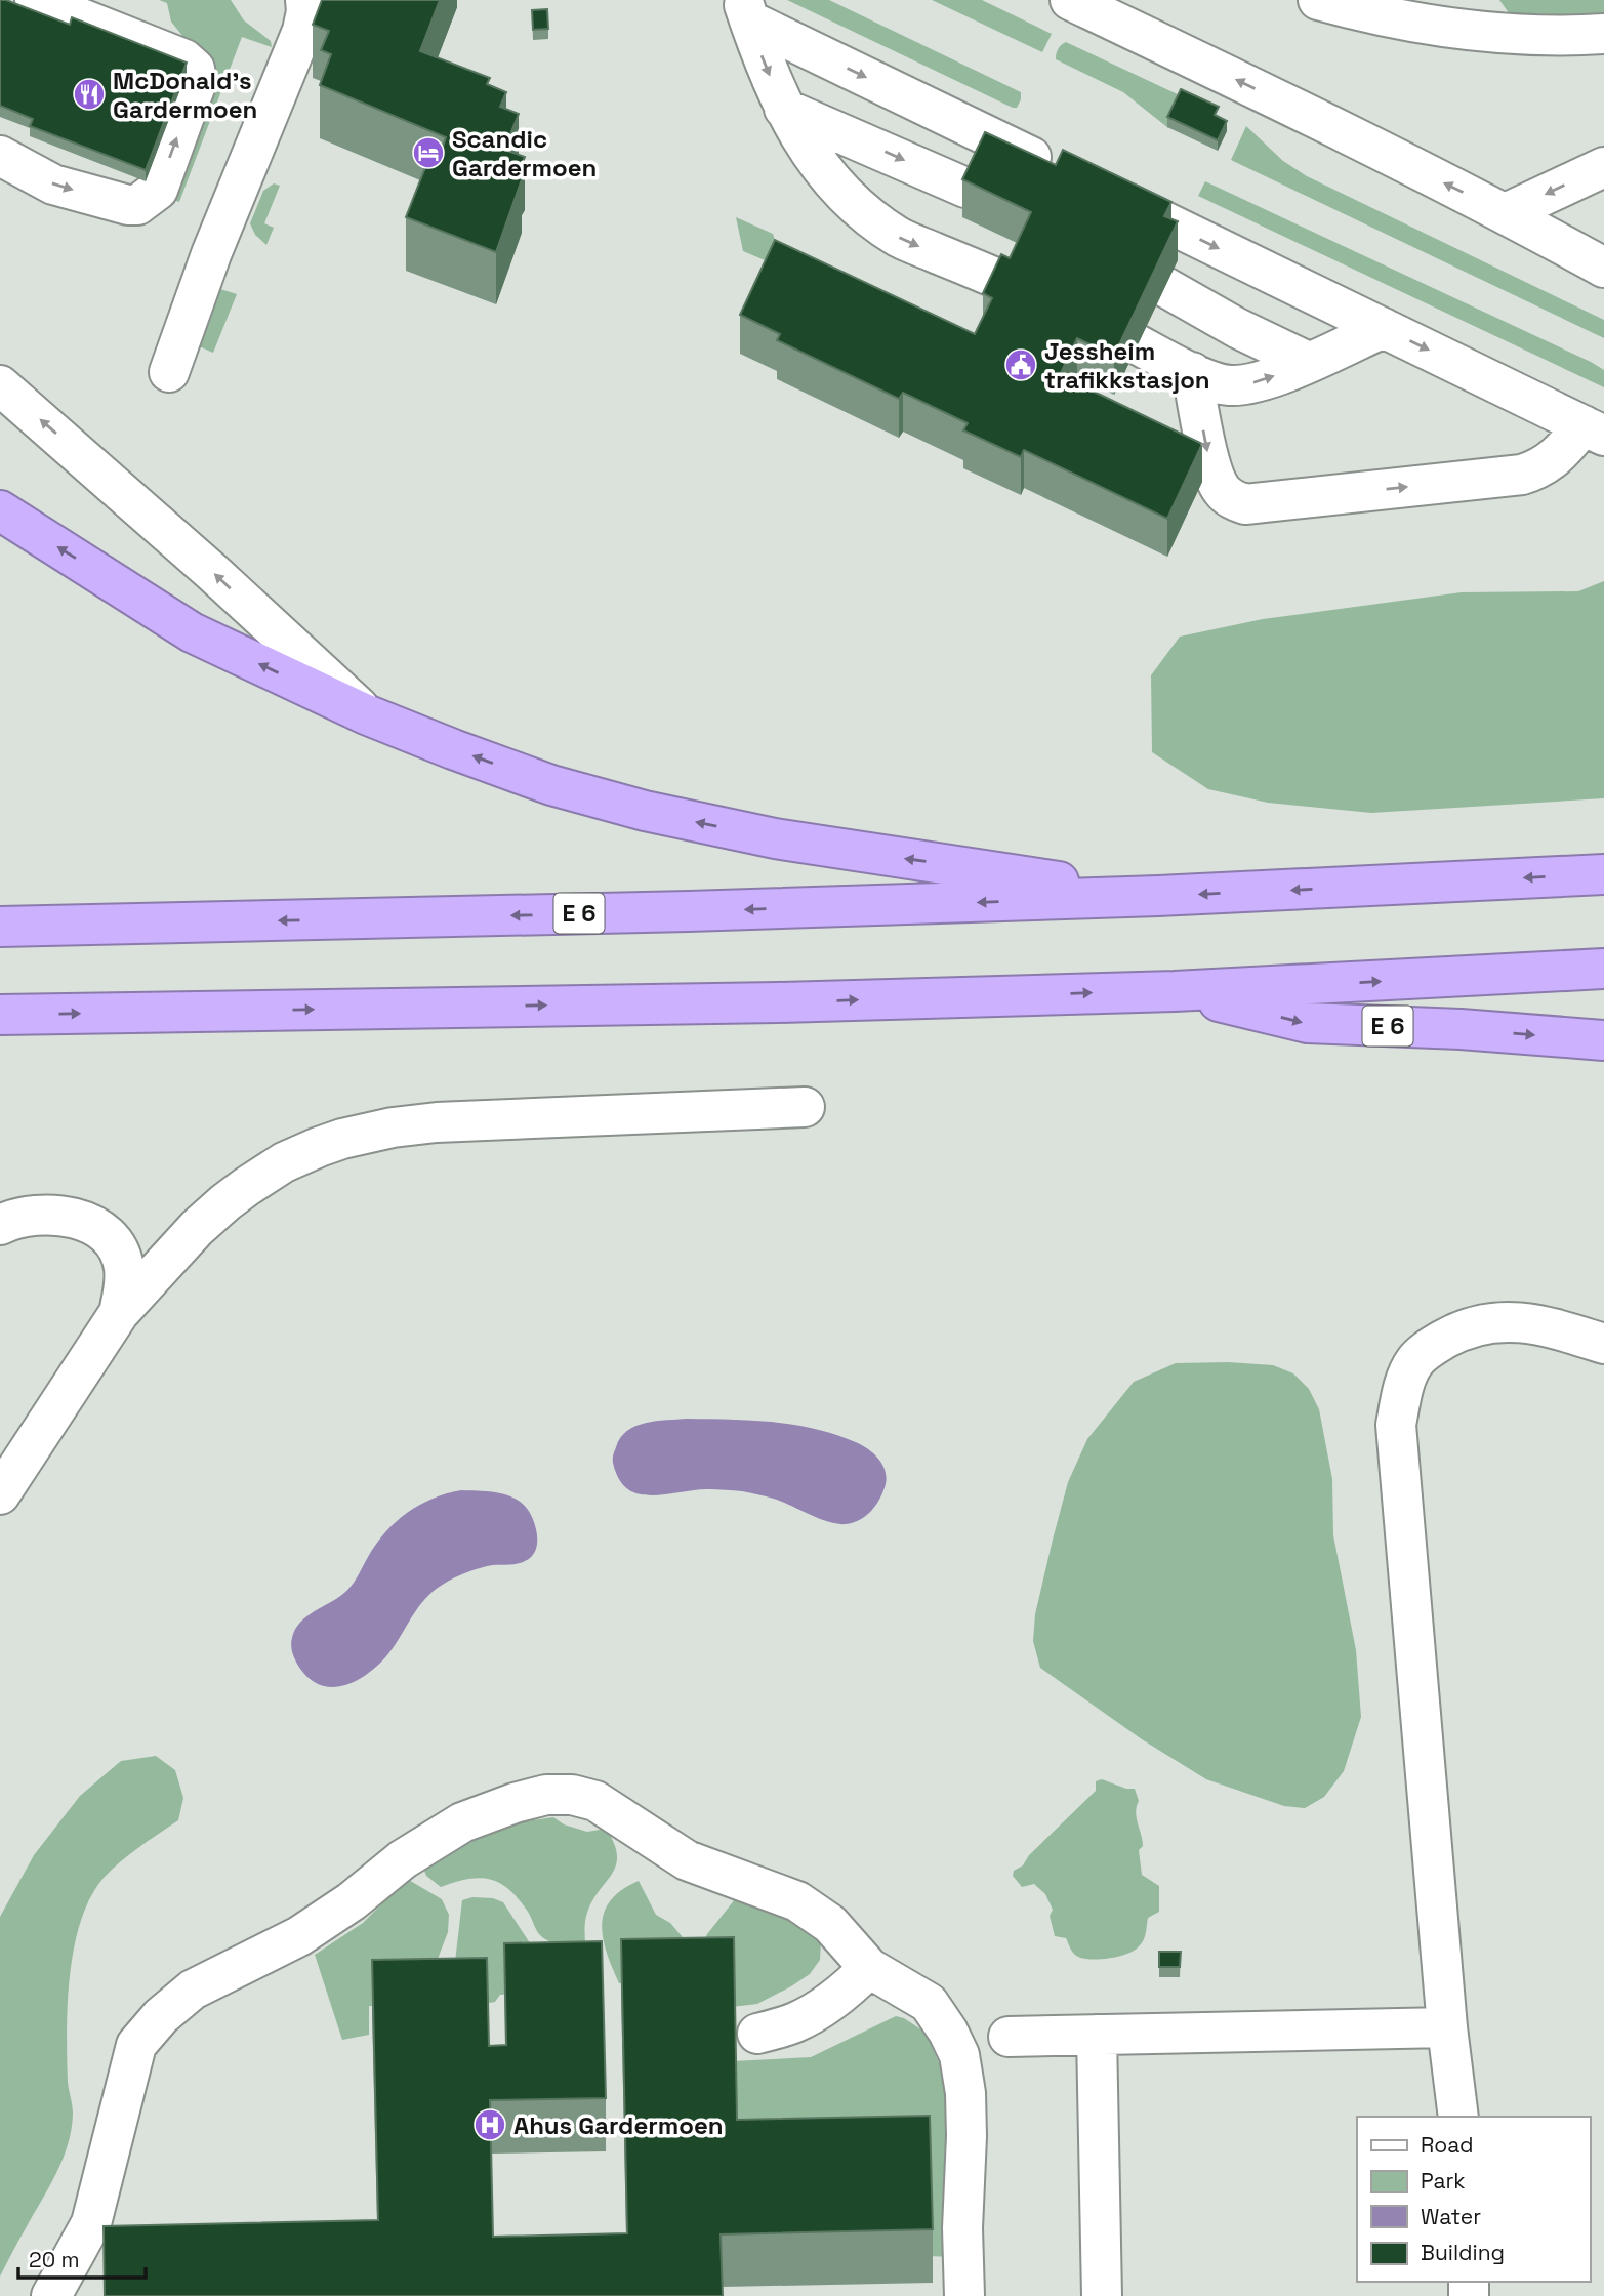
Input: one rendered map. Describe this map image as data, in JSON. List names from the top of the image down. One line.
{"streets":{"highway":["E 6"]},"places":{"restaurant":["McDonald's Gardermoen"],"hotel":["Scandic Gardermoen"],"public building":["Jessheim trafikkstasjon"],"hospital":["Ahus Gardermoen"]},"legend":["Road","Park","Water","Building"],"scale_bar":"20 m"}
